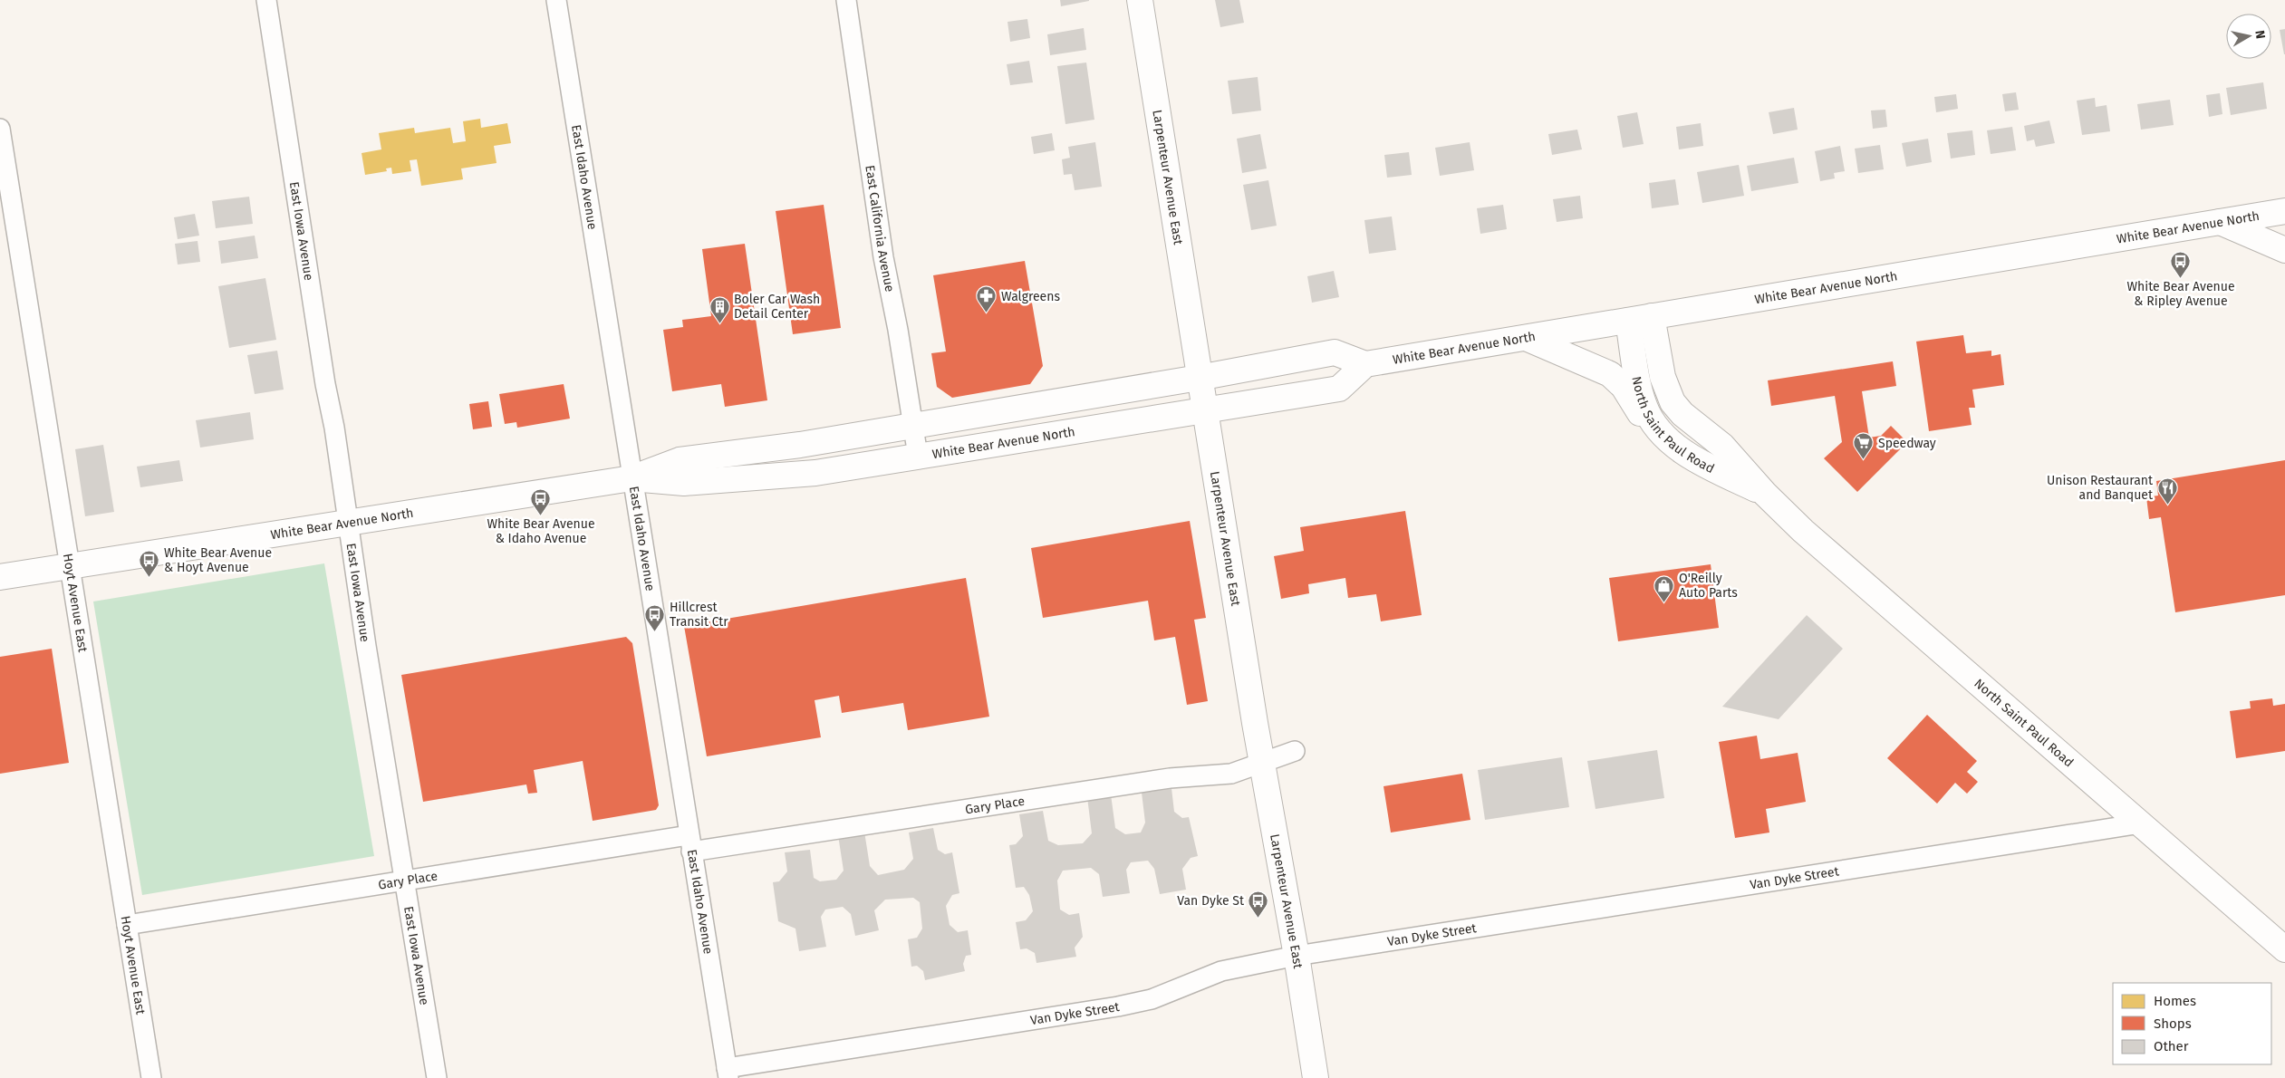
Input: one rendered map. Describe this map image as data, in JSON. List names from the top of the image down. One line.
{"streets":{"main road":["Larpenteur Avenue East","White Bear Avenue North","North Saint Paul Road"],"street":["East Idaho Avenue","East California Avenue","East Iowa Avenue","Hoyt Avenue East","Gary Place","Van Dyke Street"]},"crossings":[["East Idaho Avenue","White Bear Avenue North"],["East Idaho Avenue","Gary Place"],["East Idaho Avenue","Van Dyke Street"],["Larpenteur Avenue East","White Bear Avenue North"],["Larpenteur Avenue East","Gary Place"],["Larpenteur Avenue East","Van Dyke Street"],["White Bear Avenue North","East California Avenue"],["White Bear Avenue North","East Iowa Avenue"],["White Bear Avenue North","North Saint Paul Road"],["White Bear Avenue North","Hoyt Avenue East"],["East Iowa Avenue","Gary Place"],["North Saint Paul Road","Van Dyke Street"],["Hoyt Avenue East","Gary Place"]],"places":{"bus stop":["White Bear Avenue & Ripley Avenue","White Bear Avenue & Idaho Avenue","White Bear Avenue & Hoyt Avenue","Hillcrest Transit Ctr","Van Dyke St"],"pharmacy":["Walgreens"],"building":["Boler Car Wash Detail Center"],"supermarket":["Speedway"],"restaurant":["Unison Restaurant and Banquet"],"shop":["O'Reilly Auto Parts"]},"legend":["Homes","Shops","Other"],"north":"right"}
